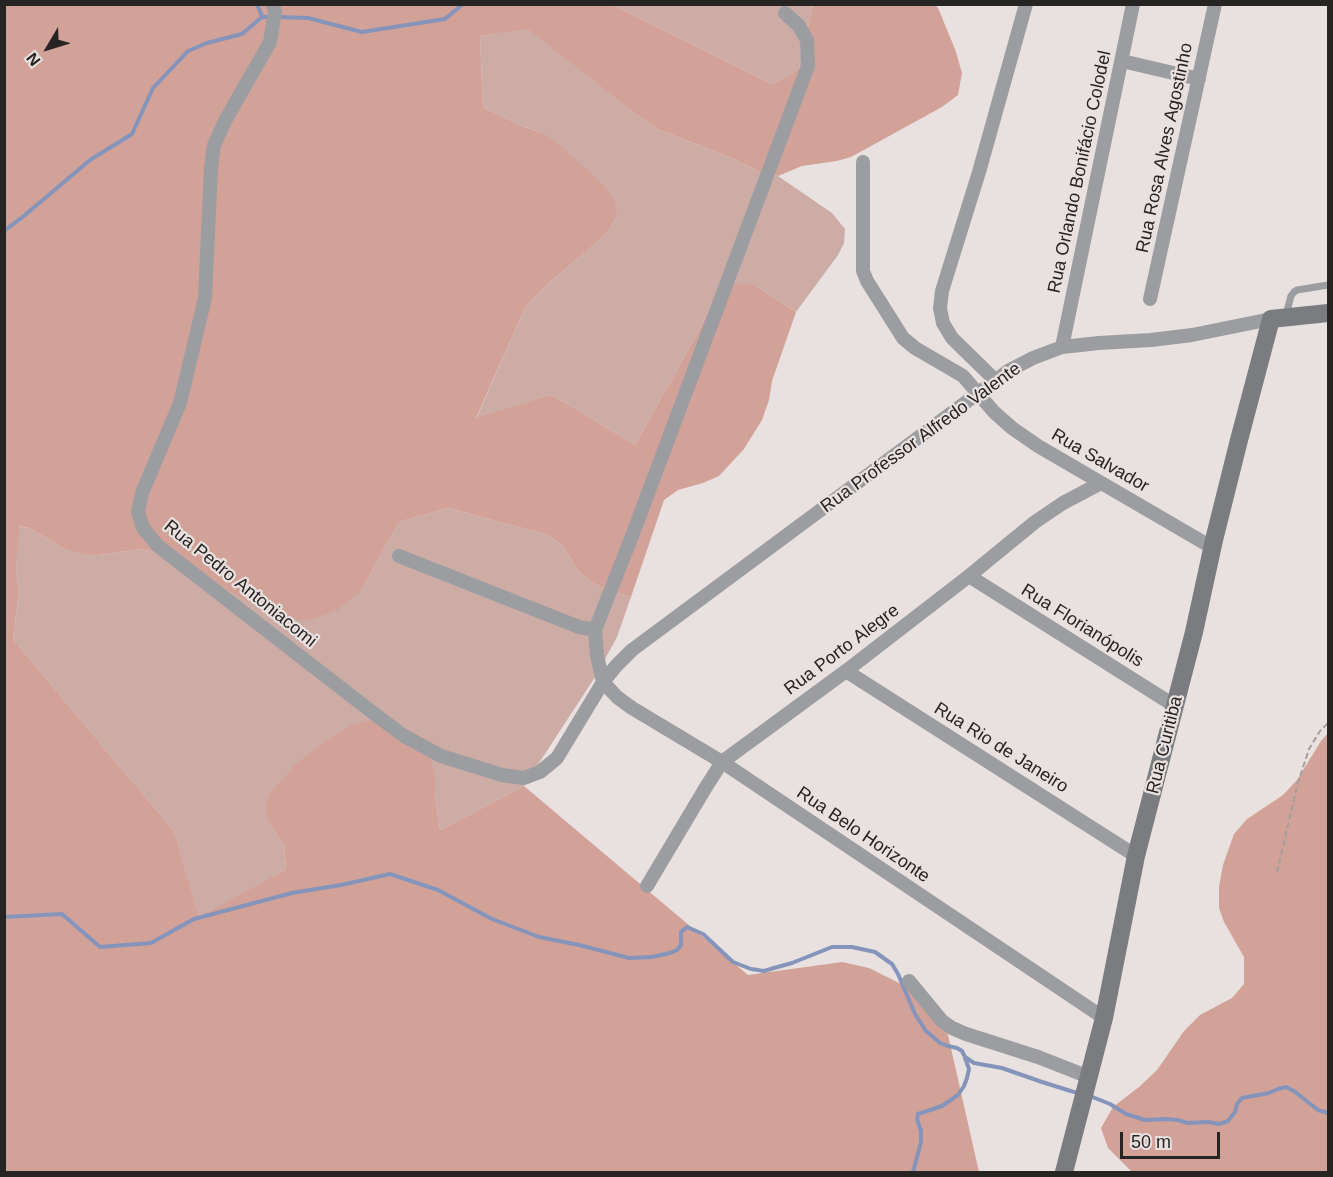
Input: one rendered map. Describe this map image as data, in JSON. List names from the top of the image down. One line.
{"streets":{"street":["Rua Rosa Alves Agostinho","Rua Orlando Bonifácio Colodel","Rua Professor Alfredo Valente","Rua Salvador","Rua Pedro Antoniacomi","Rua Florianópolis","Rua Porto Alegre","Rua Curitiba","Rua Rio de Janeiro","Rua Belo Horizonte"]},"crossings":[["Rua Orlando Bonifácio Colodel","Rua Professor Alfredo Valente"],["Rua Professor Alfredo Valente","Rua Salvador"],["Rua Professor Alfredo Valente","Rua Pedro Antoniacomi"],["Rua Professor Alfredo Valente","Rua Curitiba"],["Rua Professor Alfredo Valente","Rua Belo Horizonte"],["Rua Salvador","Rua Porto Alegre"],["Rua Salvador","Rua Curitiba"],["Rua Florianópolis","Rua Porto Alegre"],["Rua Florianópolis","Rua Curitiba"],["Rua Porto Alegre","Rua Rio de Janeiro"],["Rua Porto Alegre","Rua Belo Horizonte"],["Rua Curitiba","Rua Rio de Janeiro"],["Rua Curitiba","Rua Belo Horizonte"]],"scale_bar":"50 m","north":"bottom left"}
